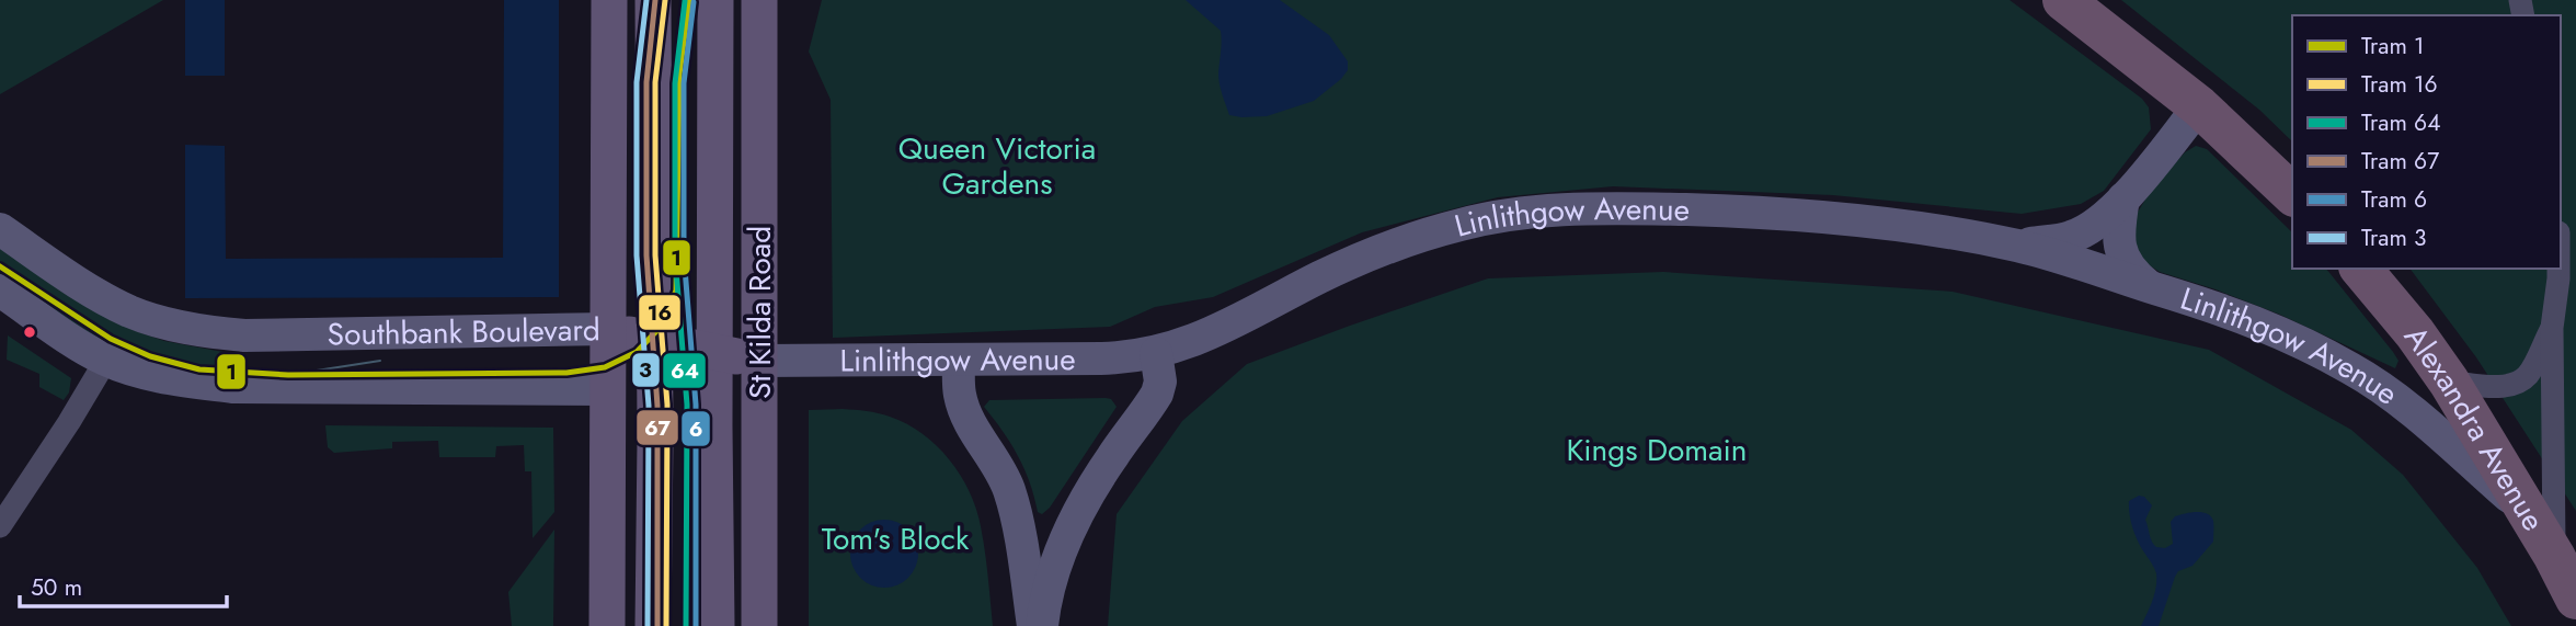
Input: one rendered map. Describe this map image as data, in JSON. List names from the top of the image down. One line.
{"streets":{"highway":["Alexandra Avenue"],"main road":["St Kilda Road","Southbank Boulevard"],"street":["Linlithgow Avenue"]},"crossings":[["Linlithgow Avenue","St Kilda Road"],["Linlithgow Avenue","Southbank Boulevard"],["Linlithgow Avenue","Alexandra Avenue"],["St Kilda Road","Southbank Boulevard"]],"parks":["Queen Victoria Gardens","Kings Domain","Tom's Block"],"lines":["tram line 1","tram line 16","tram line 67","tram line 3","tram line 64","tram line 6"],"legend":["Tram 1","Tram 16","Tram 64","Tram 67","Tram 6","Tram 3"],"scale_bar":"50 m"}
